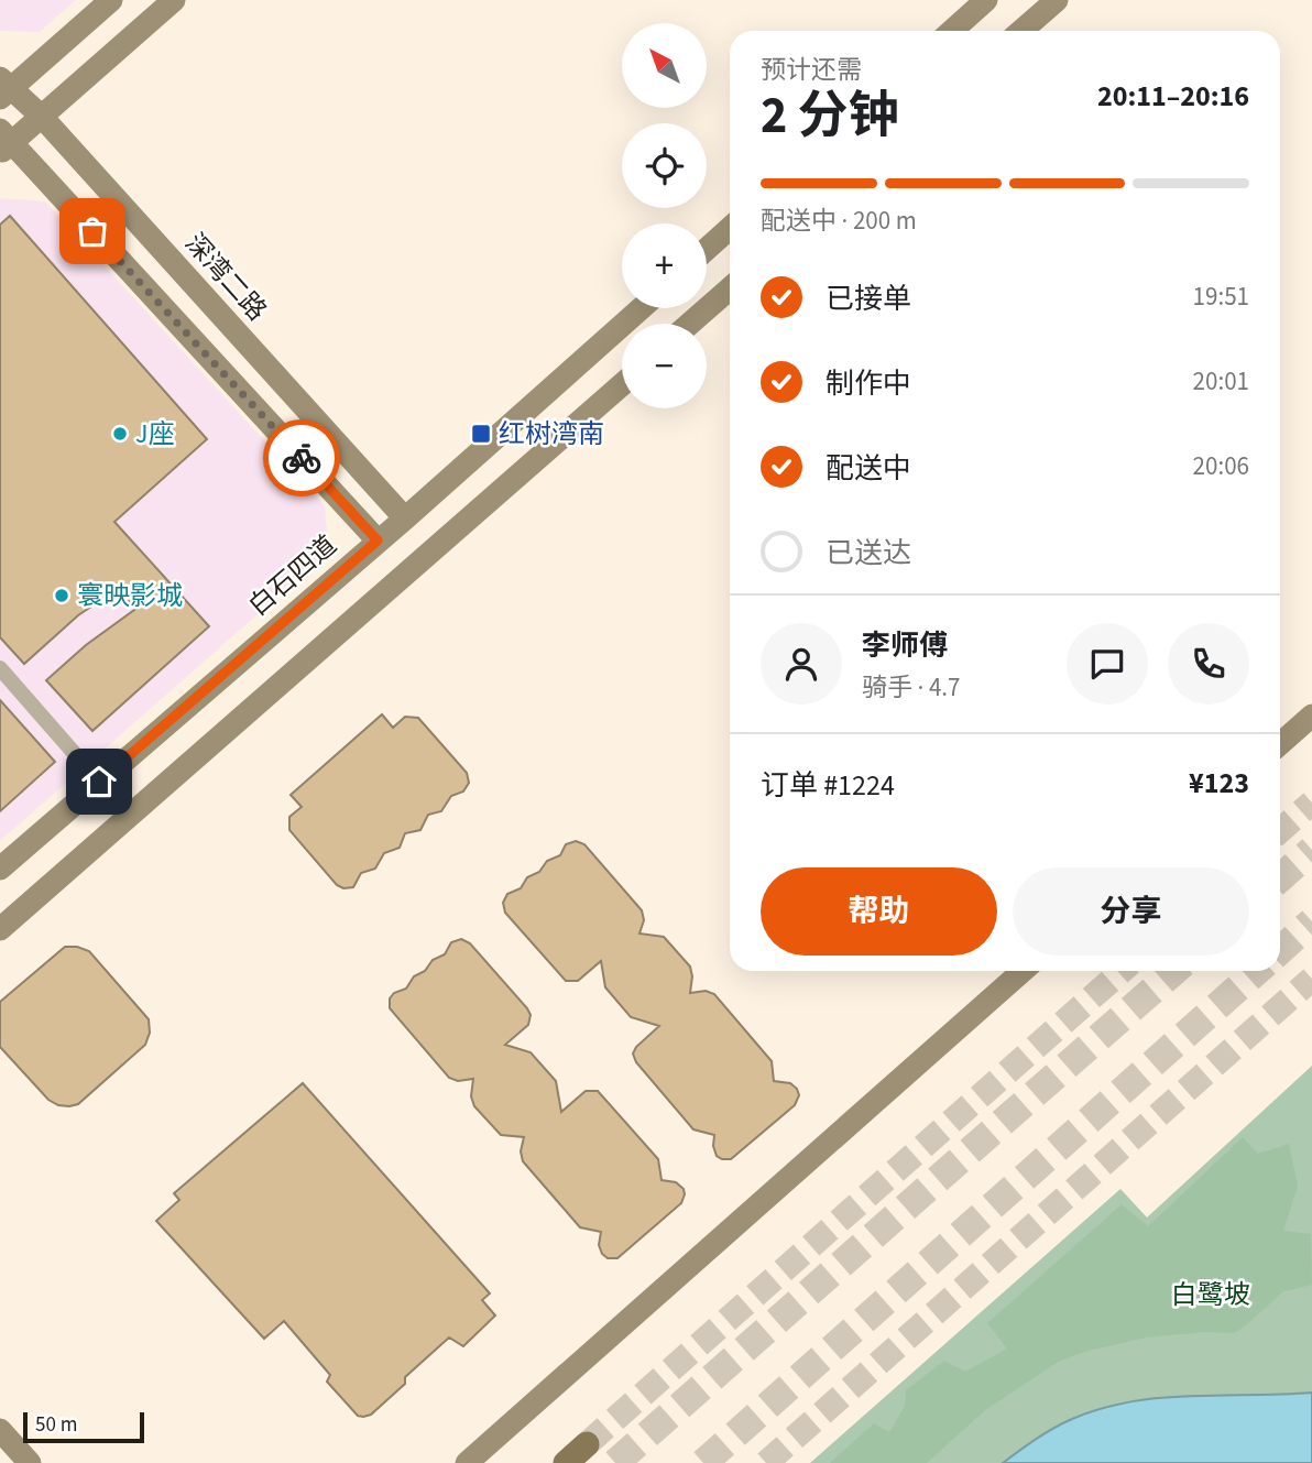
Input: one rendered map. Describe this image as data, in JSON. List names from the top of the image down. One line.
{"streets":{"street":["深湾二路","白石四道"]},"crossings":[["深湾二路","白石四道"]],"parks":["白鹭坡"],"places":{"other":["J座","寰映影城"],"transit":["红树湾南"]},"scale_bar":"50 m","north":"top left","page":{"map_buttons":["+","−"],"heading":["2 分钟","预计还需","20:11–20:16"],"panel":["李师傅","骑手 · 4.7","订单 #1224","¥123"],"bar":"配送中 · 200 m","list":[["已接单","19:51"],["制作中","20:01"],["配送中","20:06"],"已送达"],"buttons":["帮助","分享"],"scale":"50 m"}}
